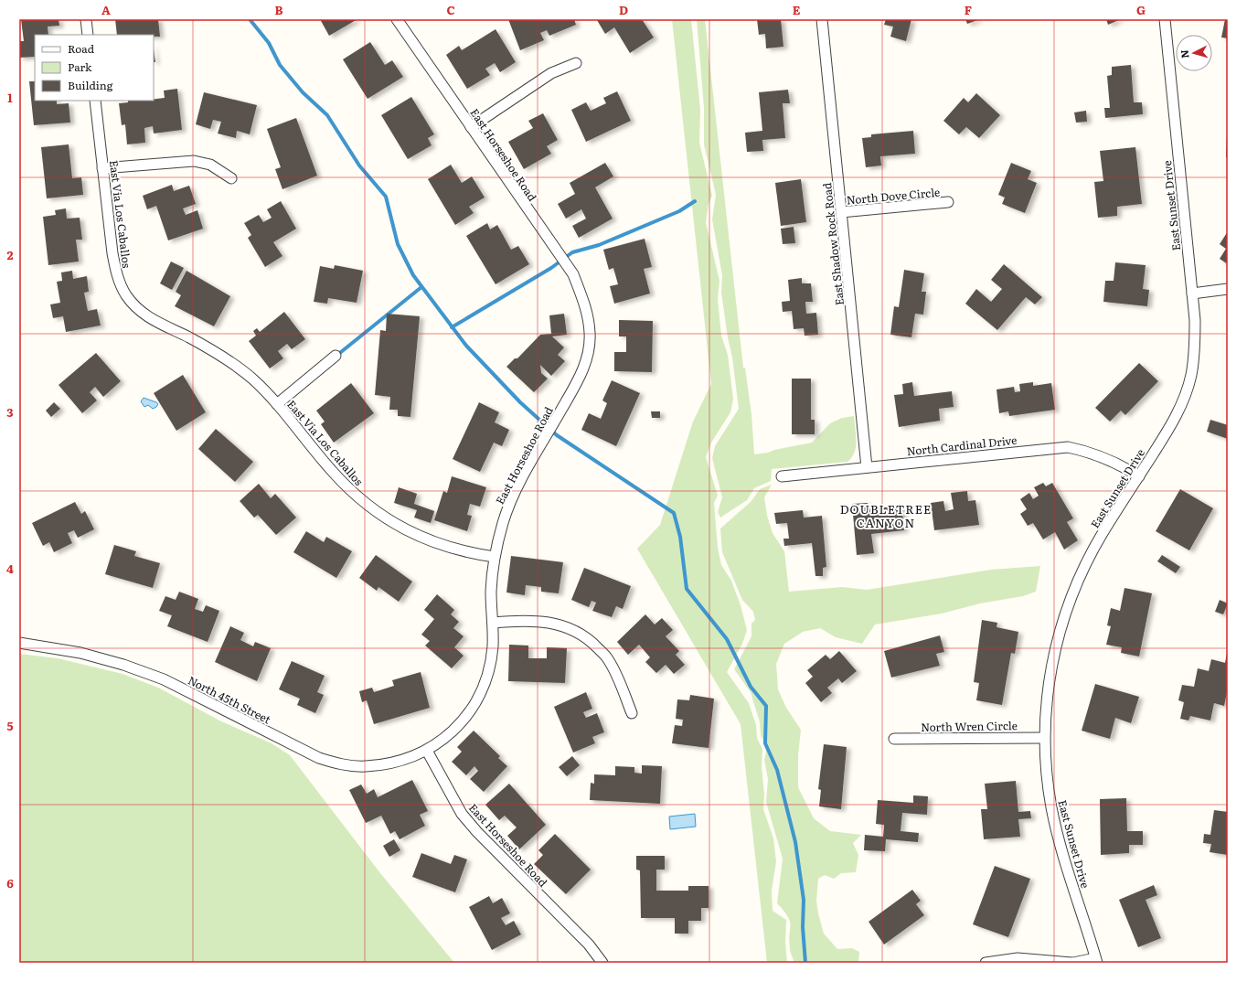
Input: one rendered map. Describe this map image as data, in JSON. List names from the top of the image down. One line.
{"streets":{"street":["East Horseshoe Road","North Dove Circle","East Sunset Drive","East Via Los Caballos","East Shadow Rock Road","North Cardinal Drive","North 45th Street","North Wren Circle"]},"crossings":[["East Horseshoe Road","East Via Los Caballos"],["East Horseshoe Road","North 45th Street"],["North Dove Circle","East Shadow Rock Road"],["East Sunset Drive","North Cardinal Drive"],["East Sunset Drive","North Wren Circle"],["East Shadow Rock Road","North Cardinal Drive"]],"districts":["DOUBLETREE CANYON"],"legend":["Road","Park","Building"],"north":"left","grid":{"columns":["A","B","C","D","E","F","G"],"rows":["1","2","3","4","5","6"]}}
